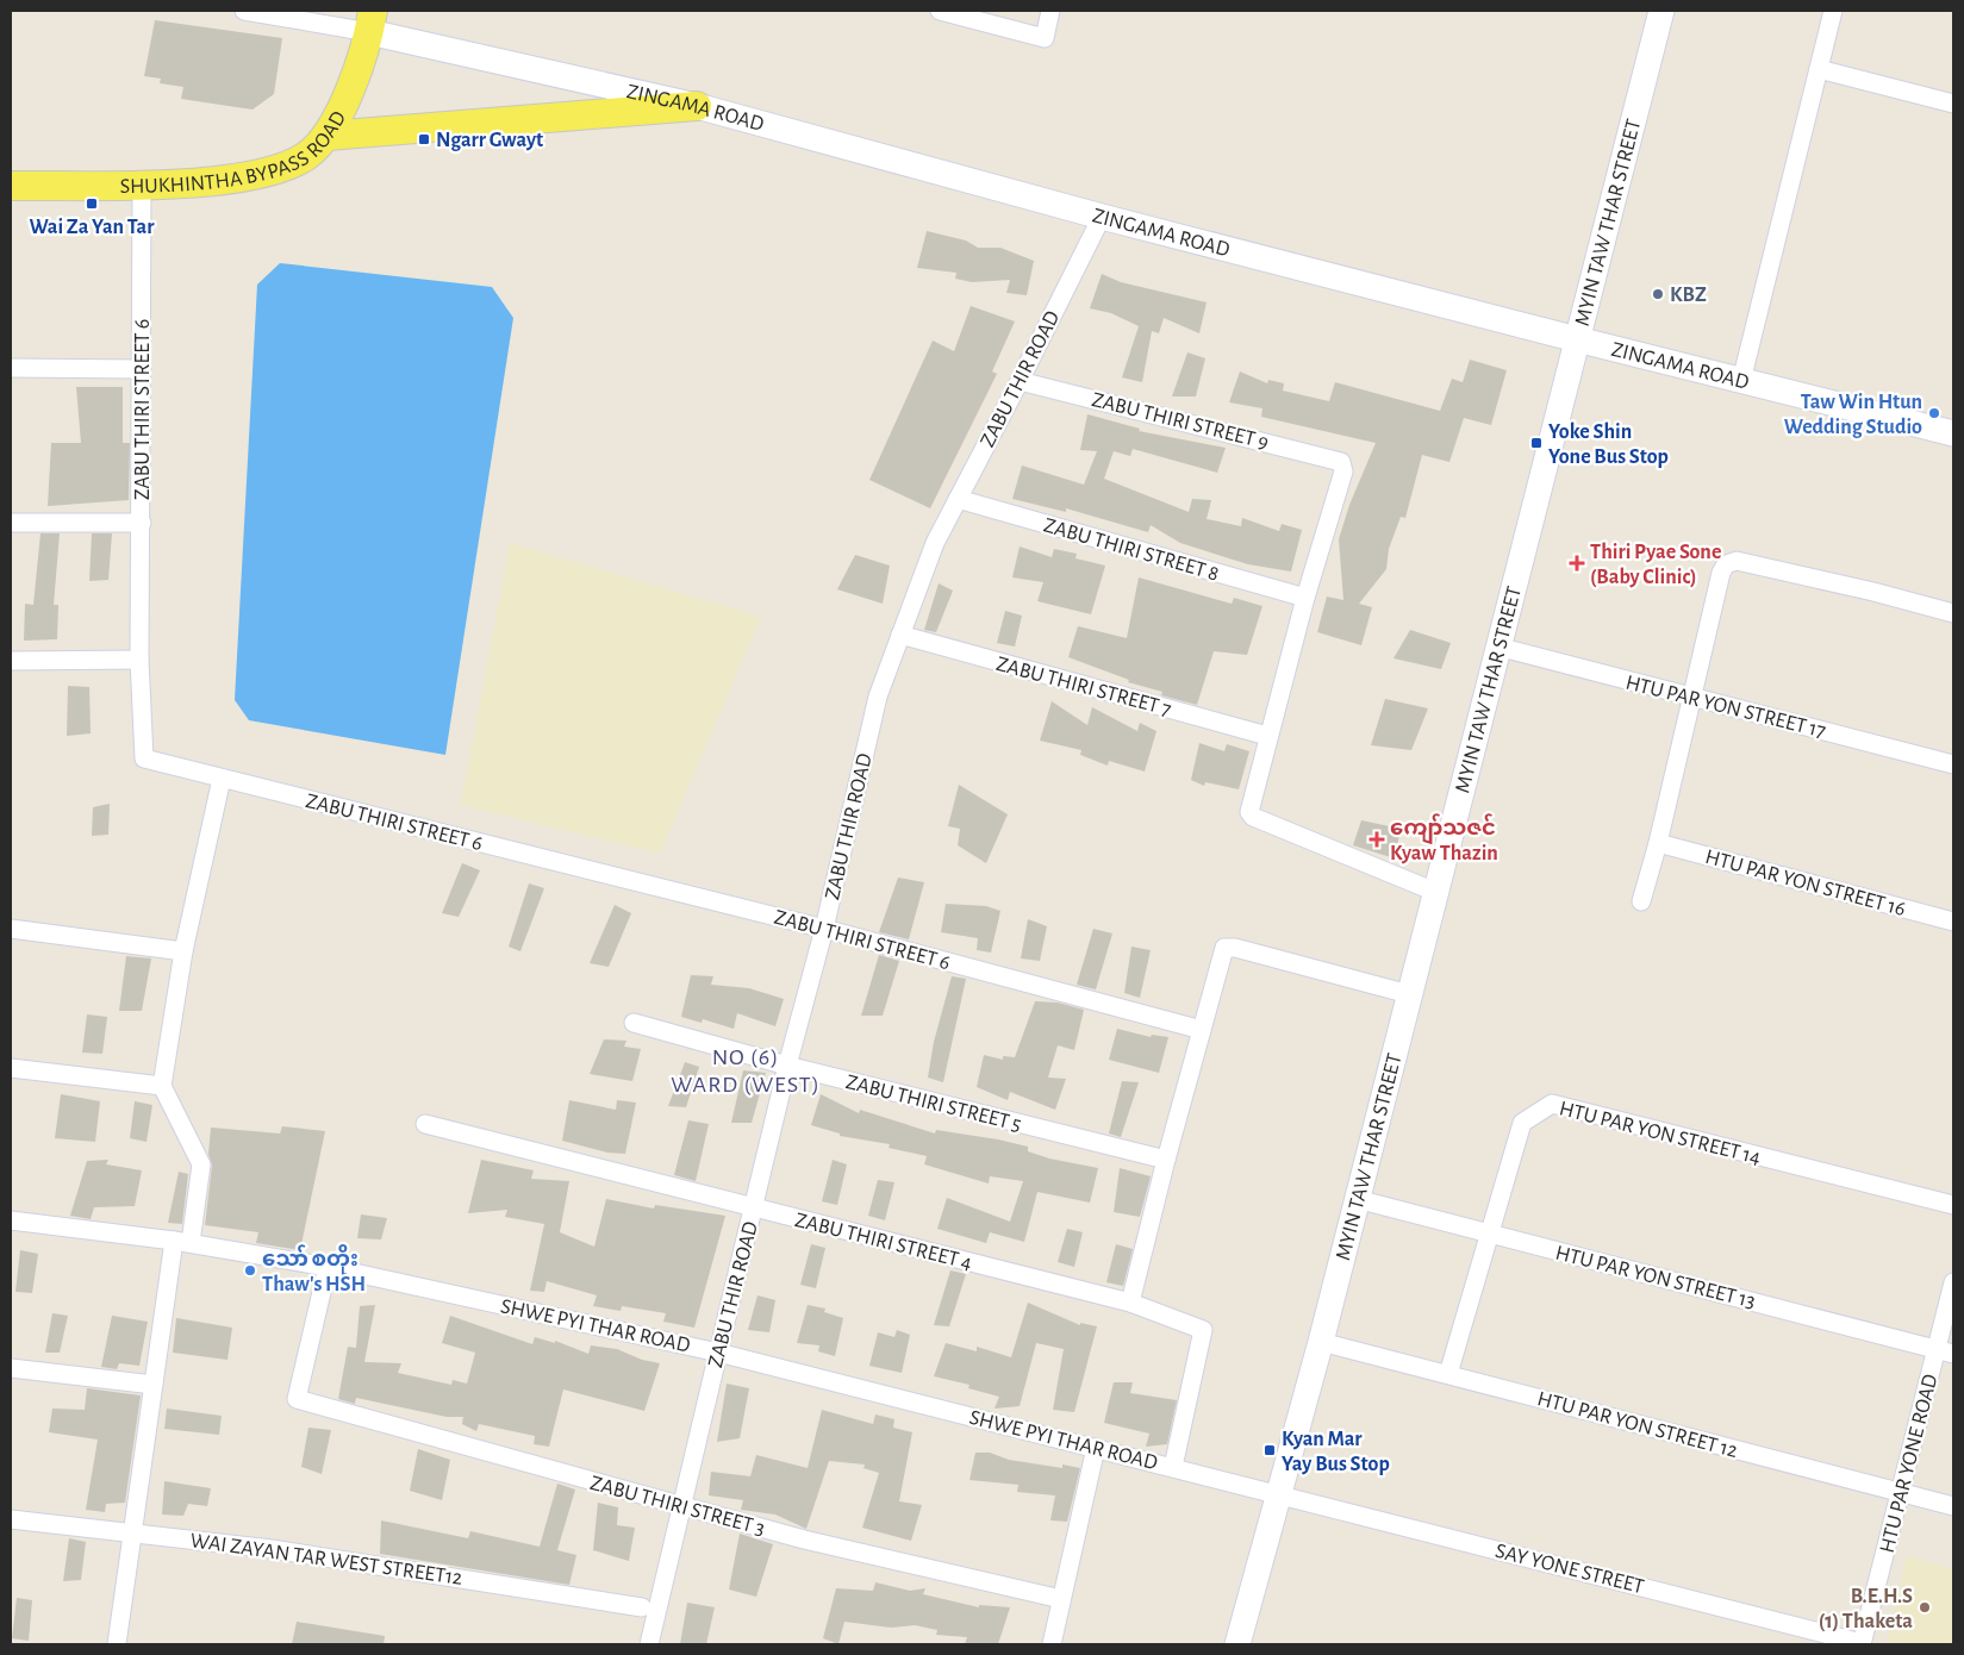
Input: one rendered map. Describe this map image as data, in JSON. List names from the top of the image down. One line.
{"streets":{"main road":["ZINGAMA ROAD","SHUKHINTHA BYPASS ROAD","MYIN TAW THAR STREET"],"street":["ZABU THIR ROAD","ZABU THIRI STREET 6","ZABU THIRI STREET 9","ZABU THIRI STREET 8","ZABU THIRI STREET 7","HTU PAR YON STREET 17","HTU PAR YON STREET 16","ZABU THIRI STREET 5","HTU PAR YON STREET 14","ZABU THIRI STREET 4","HTU PAR YON STREET 13","SHWE PYI THAR ROAD","HTU PAR YON STREET 12","HTU PAR YONE ROAD","ZABU THIRI STREET 3","WAI ZAYAN TAR WEST STREET12","SAY YONE STREET"]},"crossings":[["ZINGAMA ROAD","SHUKHINTHA BYPASS ROAD"],["ZINGAMA ROAD","MYIN TAW THAR STREET"],["ZINGAMA ROAD","ZABU THIR ROAD"],["SHUKHINTHA BYPASS ROAD","ZABU THIRI STREET 6"],["MYIN TAW THAR STREET","HTU PAR YON STREET 17"],["MYIN TAW THAR STREET","HTU PAR YON STREET 13"],["MYIN TAW THAR STREET","SHWE PYI THAR ROAD"],["MYIN TAW THAR STREET","HTU PAR YON STREET 12"],["MYIN TAW THAR STREET","SAY YONE STREET"],["ZABU THIR ROAD","ZABU THIRI STREET 6"],["ZABU THIR ROAD","ZABU THIRI STREET 9"],["ZABU THIR ROAD","ZABU THIRI STREET 8"],["ZABU THIR ROAD","ZABU THIRI STREET 7"],["ZABU THIR ROAD","ZABU THIRI STREET 5"],["ZABU THIR ROAD","ZABU THIRI STREET 4"],["ZABU THIR ROAD","SHWE PYI THAR ROAD"],["ZABU THIR ROAD","ZABU THIRI STREET 3"],["ZABU THIRI STREET 9","ZABU THIRI STREET 8"],["HTU PAR YON STREET 14","HTU PAR YON STREET 13"],["HTU PAR YON STREET 14","HTU PAR YON STREET 12"],["ZABU THIRI STREET 4","SHWE PYI THAR ROAD"],["HTU PAR YON STREET 13","HTU PAR YONE ROAD"],["SHWE PYI THAR ROAD","ZABU THIRI STREET 3"],["SHWE PYI THAR ROAD","SAY YONE STREET"],["HTU PAR YON STREET 12","HTU PAR YONE ROAD"],["HTU PAR YONE ROAD","SAY YONE STREET"]],"districts":["NO (6) WARD (WEST)"],"places":{"transit":["Ngarr Gwayt","Wai Za Yan Tar","Yoke Shin Yone Bus Stop","Kyan Mar Yay Bus Stop"],"other":["KBZ","Taw Win Htun Wedding Studio","သော် စတိုး Thaw's HSH","B.E.H.S (1) Thaketa"],"health":["Thiri Pyae Sone (Baby Clinic)","ကျော်သဇင် Kyaw Thazin"]}}
